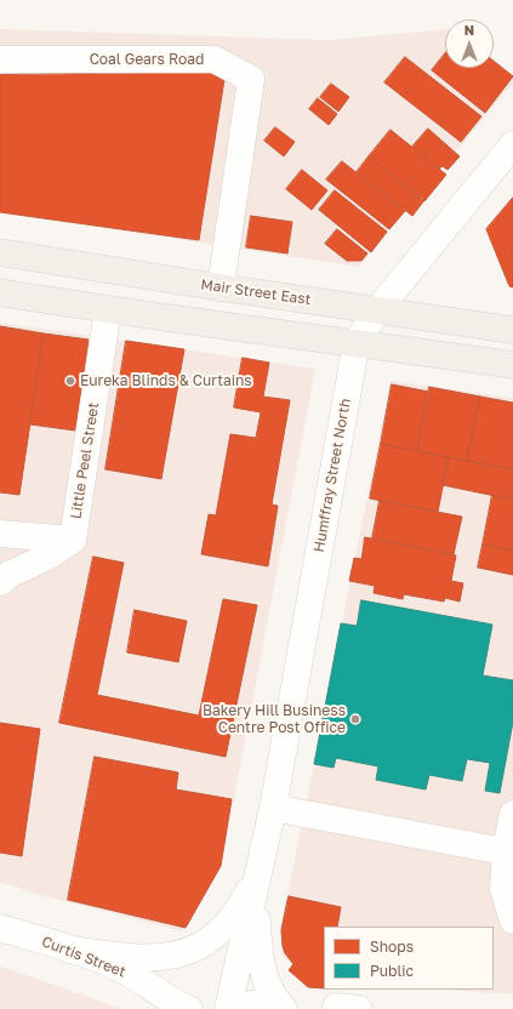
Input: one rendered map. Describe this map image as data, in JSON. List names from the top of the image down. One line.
{"streets":{"main road":["Mair Street East"],"street":["Coal Gears Road","Little Peel Street","Humffray Street North","Curtis Street"]},"crossings":[["Coal Gears Road","Mair Street East"],["Mair Street East","Humffray Street North"]],"places":["Eureka Blinds & Curtains","Bakery Hill Business Centre Post Office"],"legend":["Shops","Public"],"north":"top"}
